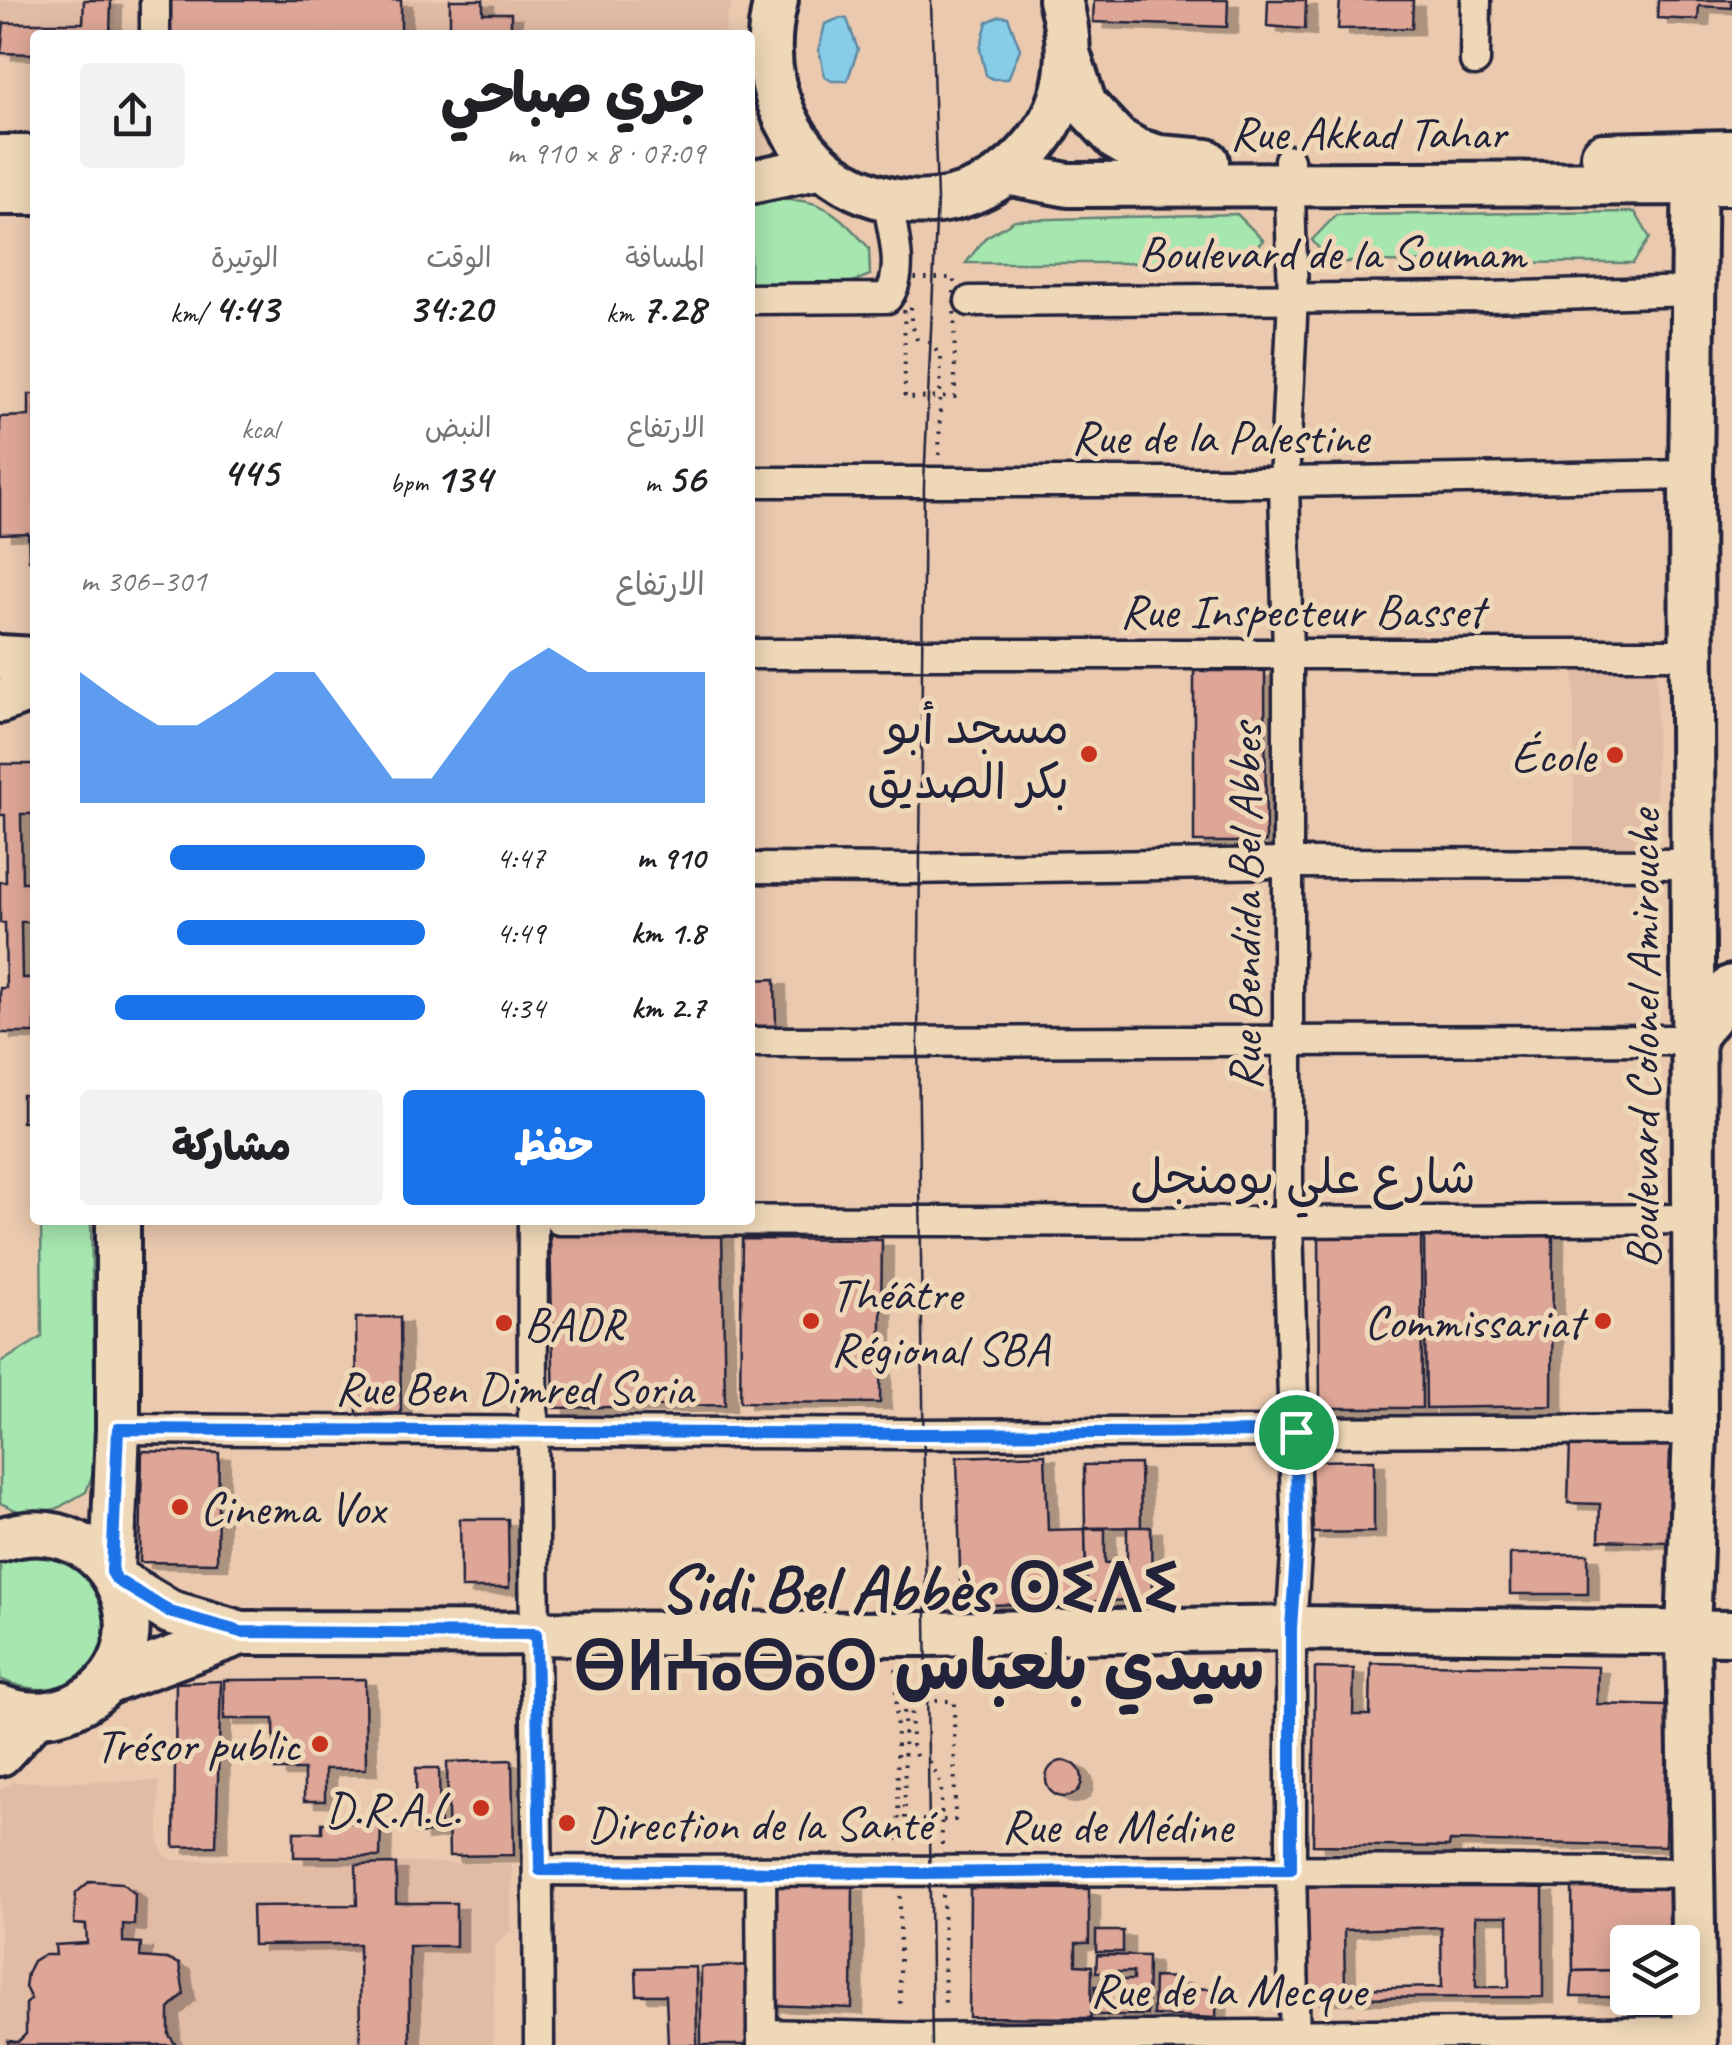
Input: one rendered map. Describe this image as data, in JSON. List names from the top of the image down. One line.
{"streets":{"main road":["Rue Akkad Tahar","Boulevard Colonel Amirouche"],"street":["Boulevard de la Soumam","Rue de la Palestine","Rue Inspecteur Basset","Rue Bendida Bel Abbes","شارع علي بومنجل","Rue Ben Dimred Soria","Rue de Médine","Rue de la Mecque"]},"crossings":[["Rue Akkad Tahar","Rue Bendida Bel Abbes"],["Rue Akkad Tahar","Boulevard Colonel Amirouche"],["Boulevard de la Soumam","Rue Bendida Bel Abbes"],["Boulevard de la Soumam","Boulevard Colonel Amirouche"],["Rue de la Palestine","Rue Bendida Bel Abbes"],["Rue de la Palestine","Boulevard Colonel Amirouche"],["Rue Inspecteur Basset","Rue Bendida Bel Abbes"],["Rue Inspecteur Basset","Boulevard Colonel Amirouche"],["Rue Bendida Bel Abbes","شارع علي بومنجل"],["Rue Bendida Bel Abbes","Rue Ben Dimred Soria"],["Rue Bendida Bel Abbes","Rue de Médine"],["Rue Bendida Bel Abbes","Rue de la Mecque"],["Boulevard Colonel Amirouche","شارع علي بومنجل"],["Boulevard Colonel Amirouche","Rue Ben Dimred Soria"],["Boulevard Colonel Amirouche","Rue de Médine"],["Boulevard Colonel Amirouche","Rue de la Mecque"]],"districts":["Sidi Bel Abbès ⵙⵉⴷⵉ ⴱⵍⵄⴰⴱⴰⵙ سيدي بلعباس"],"places":["مسجد أبو بكر الصديق","École","Théâtre Régional SBA","Commissariat","BADR","Cinema Vox","Trésor public","D.R.A.L.","Direction de la Santé"],"page":{"heading":["جري صباحي","07:09 · 8 × 910 m"],"stats":[["المسافة","7.28 km"],["الوقت","34:20"],["الوتيرة","4:43 /km"],["الارتفاع","56 m"],["النبض","134 bpm"],["kcal","445"]],"chart":["الارتفاع","301–306 m"],"list":[{"name":"910 m","note":"4:47"},{"name":"1.8 km","note":"4:49"},{"name":"2.7 km","note":"4:34"}],"buttons":["حفظ","مشاركة"]}}
